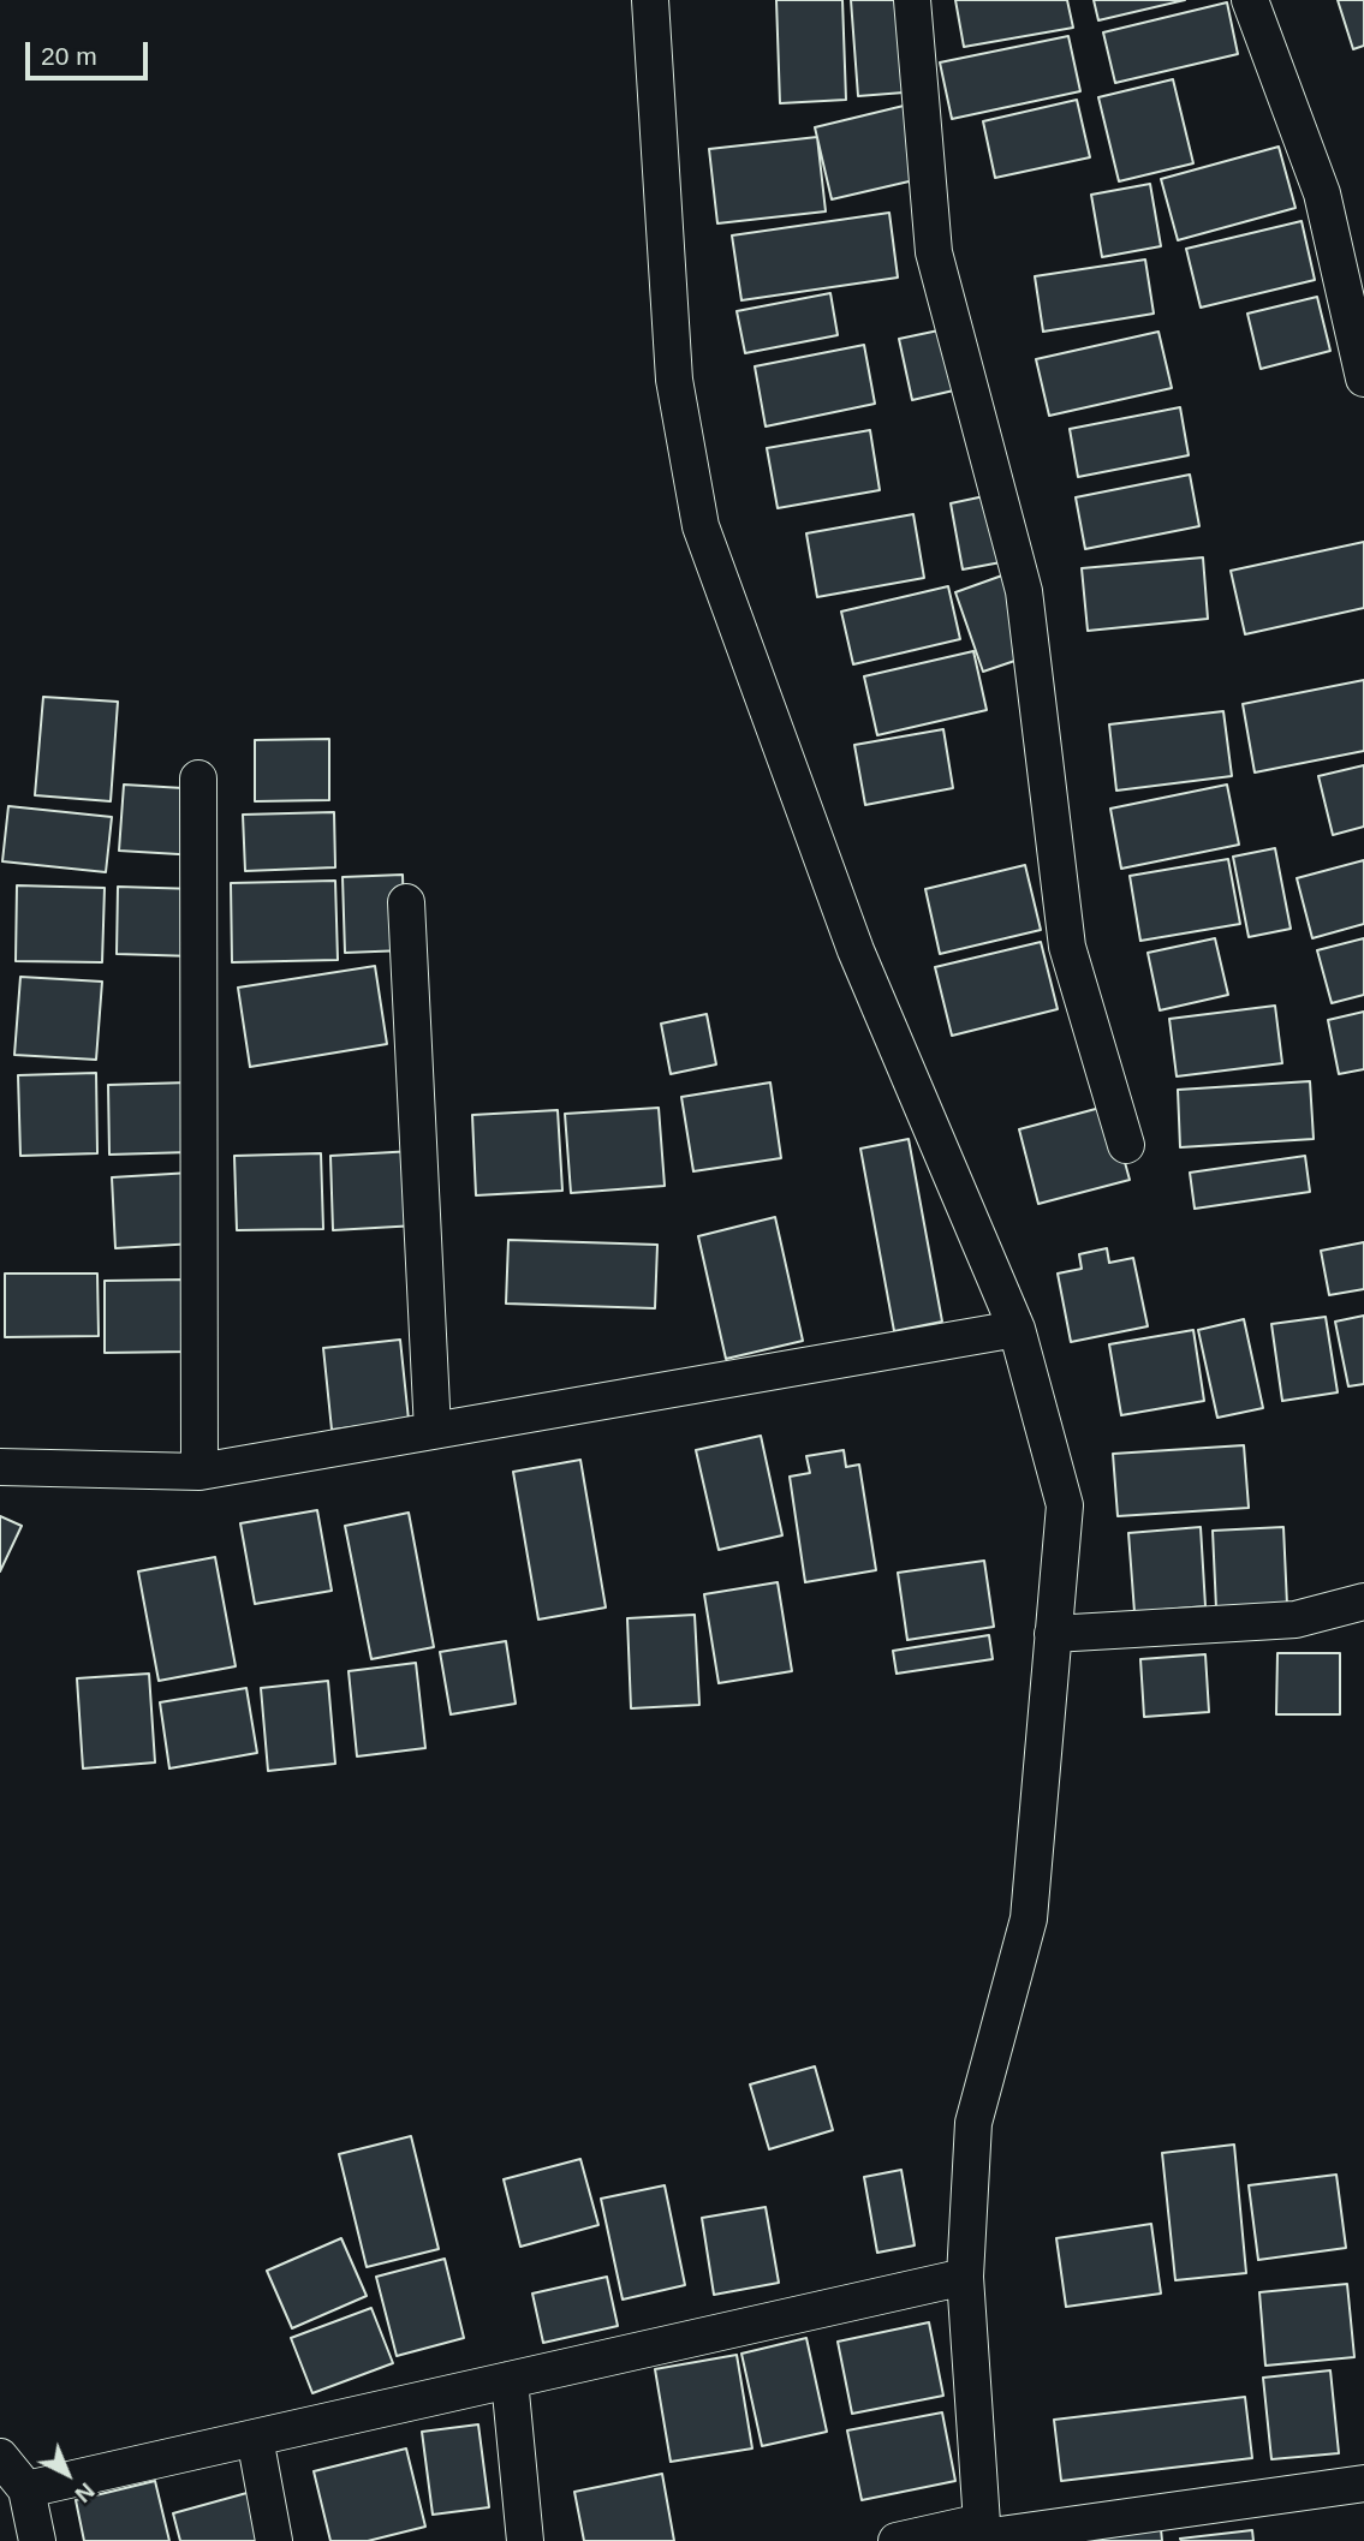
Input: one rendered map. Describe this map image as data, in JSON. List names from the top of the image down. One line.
{"scale_bar":"20 m","north":"bottom right"}
